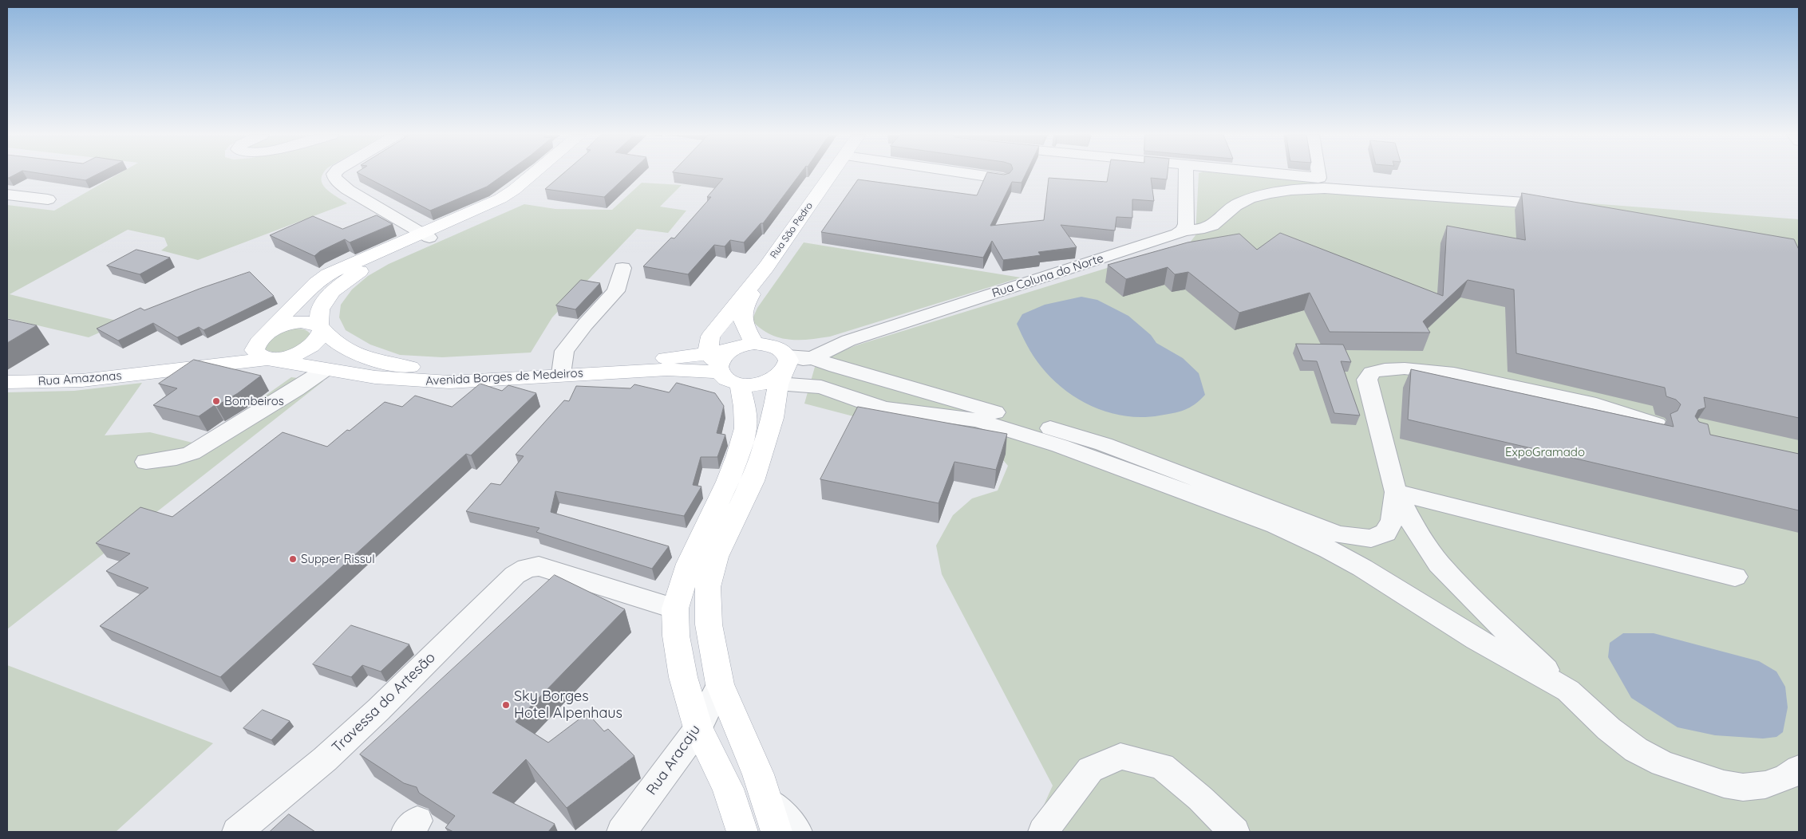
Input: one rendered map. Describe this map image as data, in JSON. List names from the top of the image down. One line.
{"streets":{"main road":["Rua São Pedro","Avenida Borges de Medeiros","Rua Amazonas"],"street":["Rua Coluna do Norte","Travessa do Artesão","Rua Aracaju"]},"crossings":[["Rua São Pedro","Avenida Borges de Medeiros"],["Avenida Borges de Medeiros","Rua Amazonas"]],"parks":["ExpoGramado"],"places":["Bombeiros","Supper Rissul","Sky Borges Hotel Alpenhaus"]}
